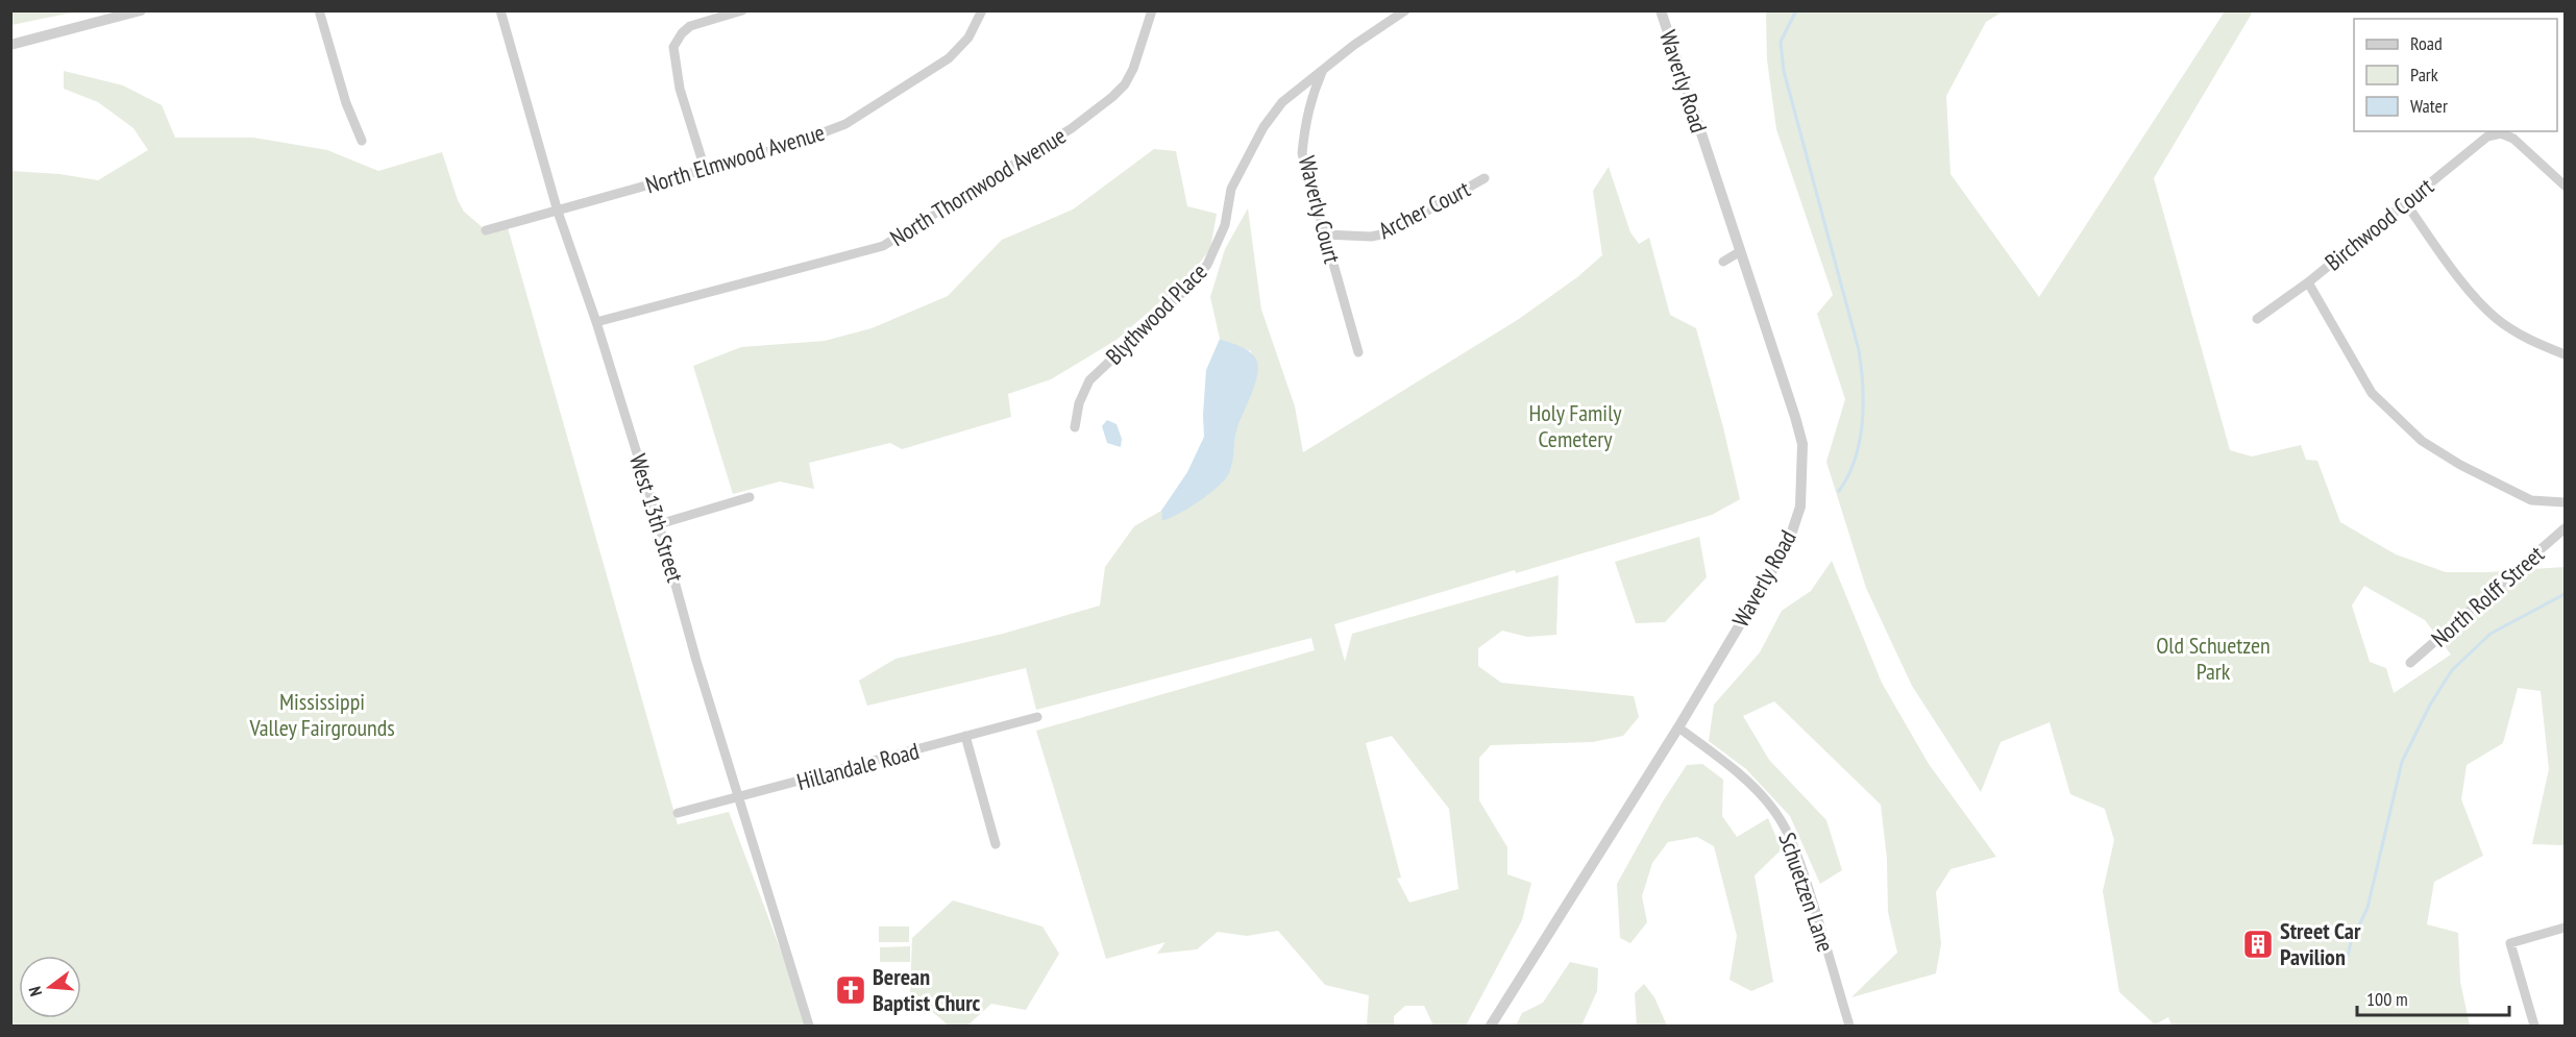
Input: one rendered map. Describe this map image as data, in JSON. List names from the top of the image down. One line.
{"streets":{"street":["Waverly Road","North Elmwood Avenue","North Thornwood Avenue","Waverly Court","Archer Court","Birchwood Court","Blythwood Place","West 13th Street","North Rolff Street","Hillandale Road","Schuetzen Lane"]},"crossings":[["Waverly Road","Schuetzen Lane"],["North Elmwood Avenue","West 13th Street"],["North Thornwood Avenue","West 13th Street"],["Waverly Court","Archer Court"],["Waverly Court","Blythwood Place"],["West 13th Street","Hillandale Road"]],"parks":["Holy Family Cemetery","Old Schuetzen Park","Mississippi Valley Fairgrounds"],"places":{"building":["Street Car Pavilion"],"church":["Berean Baptist Churc"]},"legend":["Road","Park","Water"],"scale_bar":"100 m","north":"left"}
